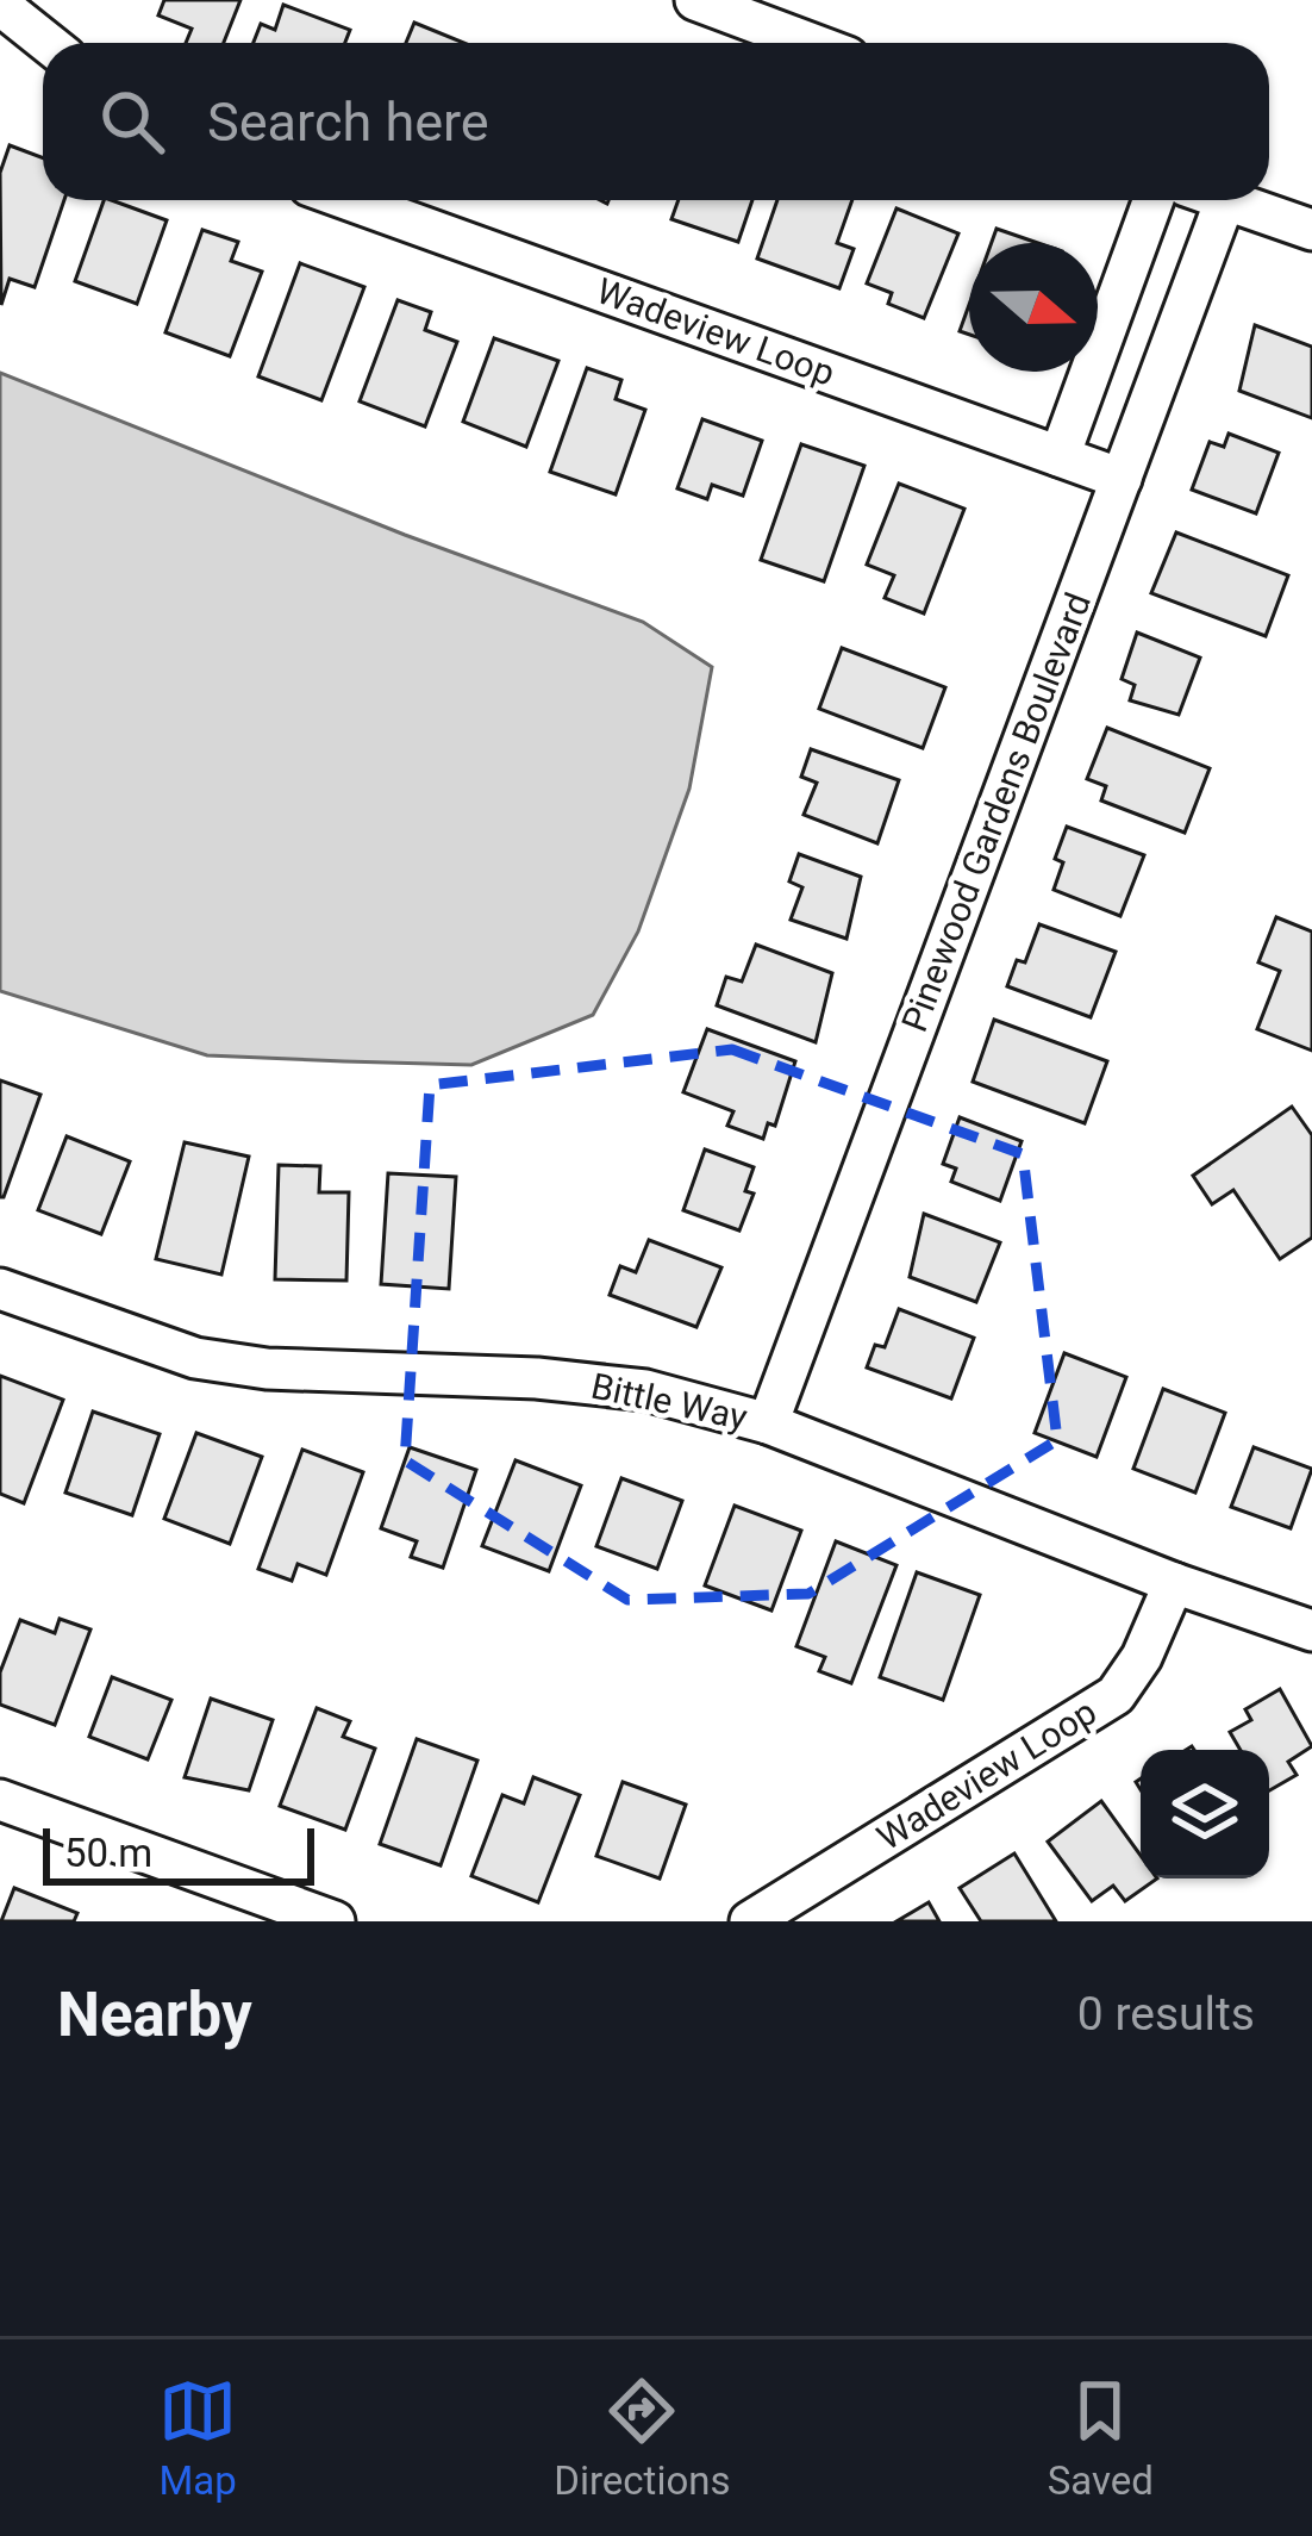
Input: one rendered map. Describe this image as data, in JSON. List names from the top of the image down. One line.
{"streets":{"street":["Wadeview Loop","Pinewood Gardens Boulevard","Bittle Way"]},"crossings":[["Wadeview Loop","Pinewood Gardens Boulevard"],["Wadeview Loop","Bittle Way"],["Pinewood Gardens Boulevard","Bittle Way"]],"scale_bar":"50 m","north":"right","page":{"search":"Search here","scale":"50 m","heading":["Nearby","0 results"],"nav":["Map","Directions","Saved"]}}
